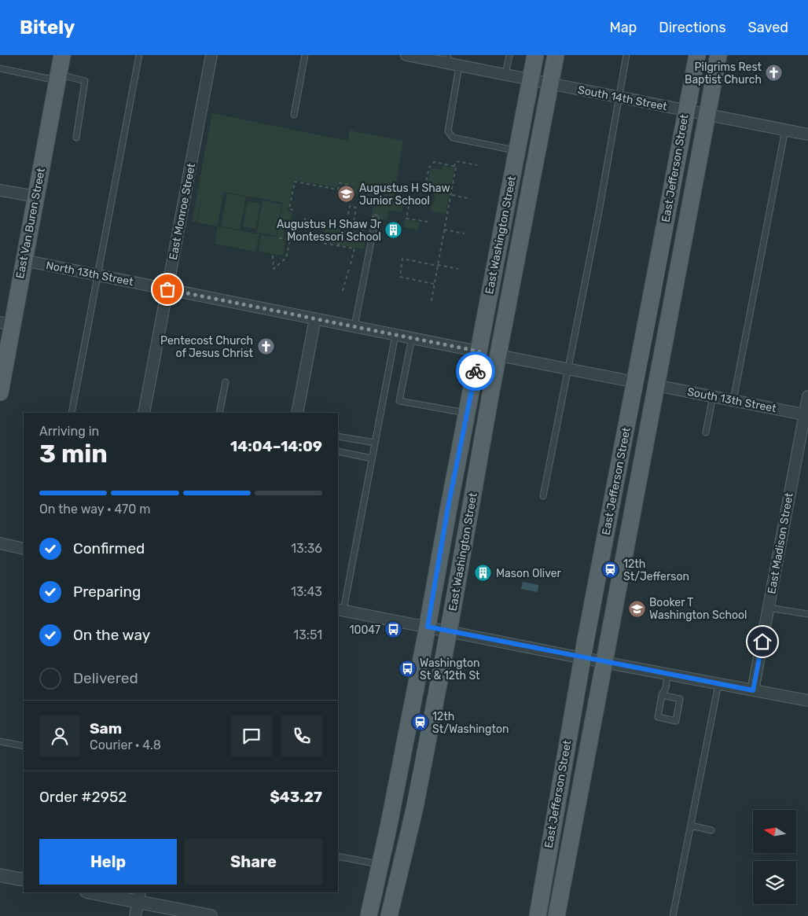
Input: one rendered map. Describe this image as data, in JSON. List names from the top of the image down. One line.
{"streets":{"main road":["East Jefferson Street","East Van Buren Street","East Washington Street"],"street":["South 14th Street","East Monroe Street","North 13th Street","South 13th Street","East Madison Street"]},"crossings":[["South 14th Street","East Jefferson Street"],["South 14th Street","East Washington Street"],["East Jefferson Street","South 13th Street"],["East Monroe Street","North 13th Street"],["East Van Buren Street","North 13th Street"],["East Washington Street","North 13th Street"],["South 13th Street","East Madison Street"]],"places":{"church":["Pilgrims Rest Baptist Church","Pentecost Church of Jesus Christ"],"school or university":["Augustus H Shaw Junior School","Booker T Washington School"],"building":["Augustus H Shaw Jr Montessori School","Mason Oliver"],"station":["12th St/Jefferson","12th St/Washington"],"bus stop":["10047","Washington St & 12th St"]},"north":"left","page":{"header":"Bitely","nav":["Map","Directions","Saved"],"heading":["3 min","Arriving in","14:04–14:09"],"panel":["Sam","Courier · 4.8","Order #2952","$43.27"],"bar":"On the way · 470 m","list":[["Confirmed","13:36"],["Preparing","13:43"],["On the way","13:51"],"Delivered"],"buttons":["Help","Share"]}}
